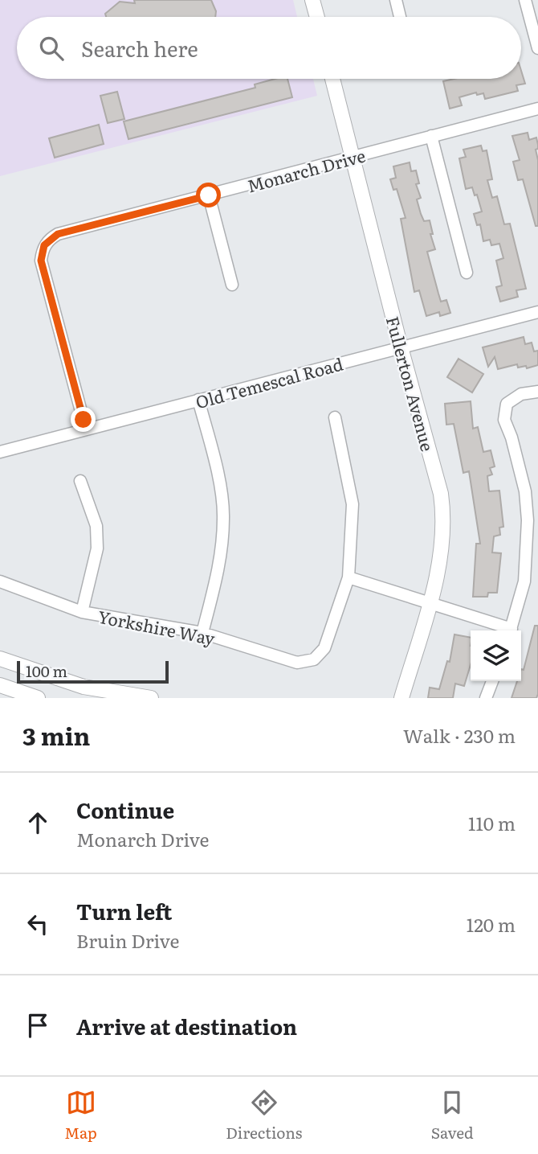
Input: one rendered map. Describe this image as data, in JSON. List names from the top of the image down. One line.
{"streets":{"main road":["Fullerton Avenue"],"street":["Monarch Drive","Old Temescal Road","Yorkshire Way"]},"crossings":[["Monarch Drive","Old Temescal Road"],["Monarch Drive","Fullerton Avenue"],["Old Temescal Road","Fullerton Avenue"]],"scale_bar":"100 m","page":{"search":"Search here","scale":"100 m","heading":["3 min","Walk · 230 m"],"list":[["Continue","Monarch Drive","110 m"],["Turn left","Bruin Drive","120 m"],"Arrive at destination"],"nav":["Map","Directions","Saved"]}}
